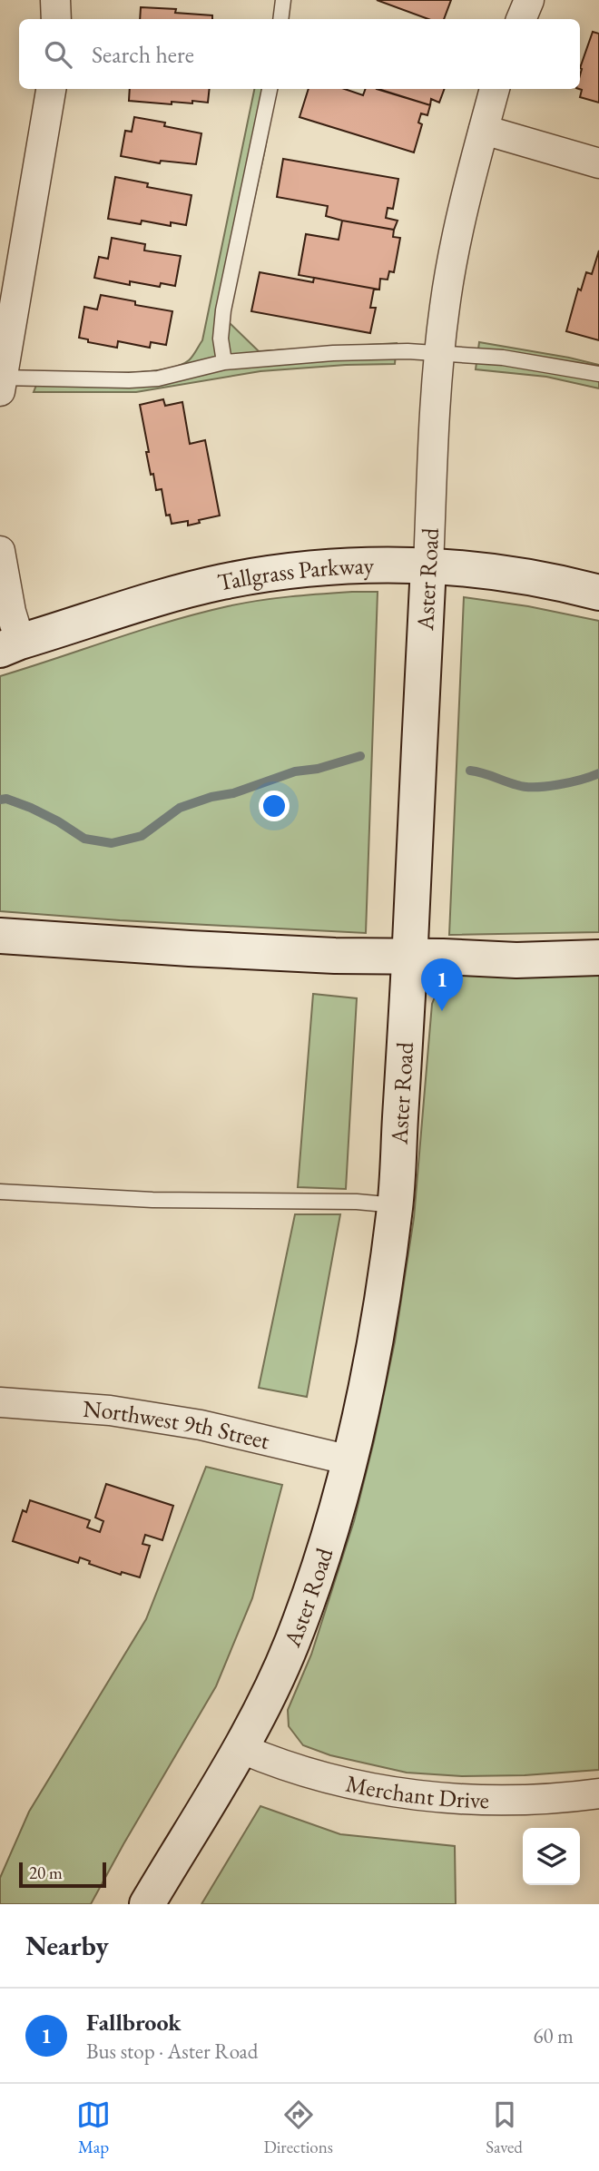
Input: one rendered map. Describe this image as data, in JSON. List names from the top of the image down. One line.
{"streets":{"street":["Tallgrass Parkway","Aster Road","Northwest 9th Street","Merchant Drive"]},"crossings":[["Tallgrass Parkway","Aster Road"],["Aster Road","Northwest 9th Street"],["Aster Road","Merchant Drive"]],"scale_bar":"20 m","page":{"search":"Search here","pins":"1","scale":"20 m","heading":"Nearby","list":[{"mark":"1","name":"Fallbrook","note":"Bus stop · Aster Road","value":"60 m"}],"nav":["Map","Directions","Saved"]}}
